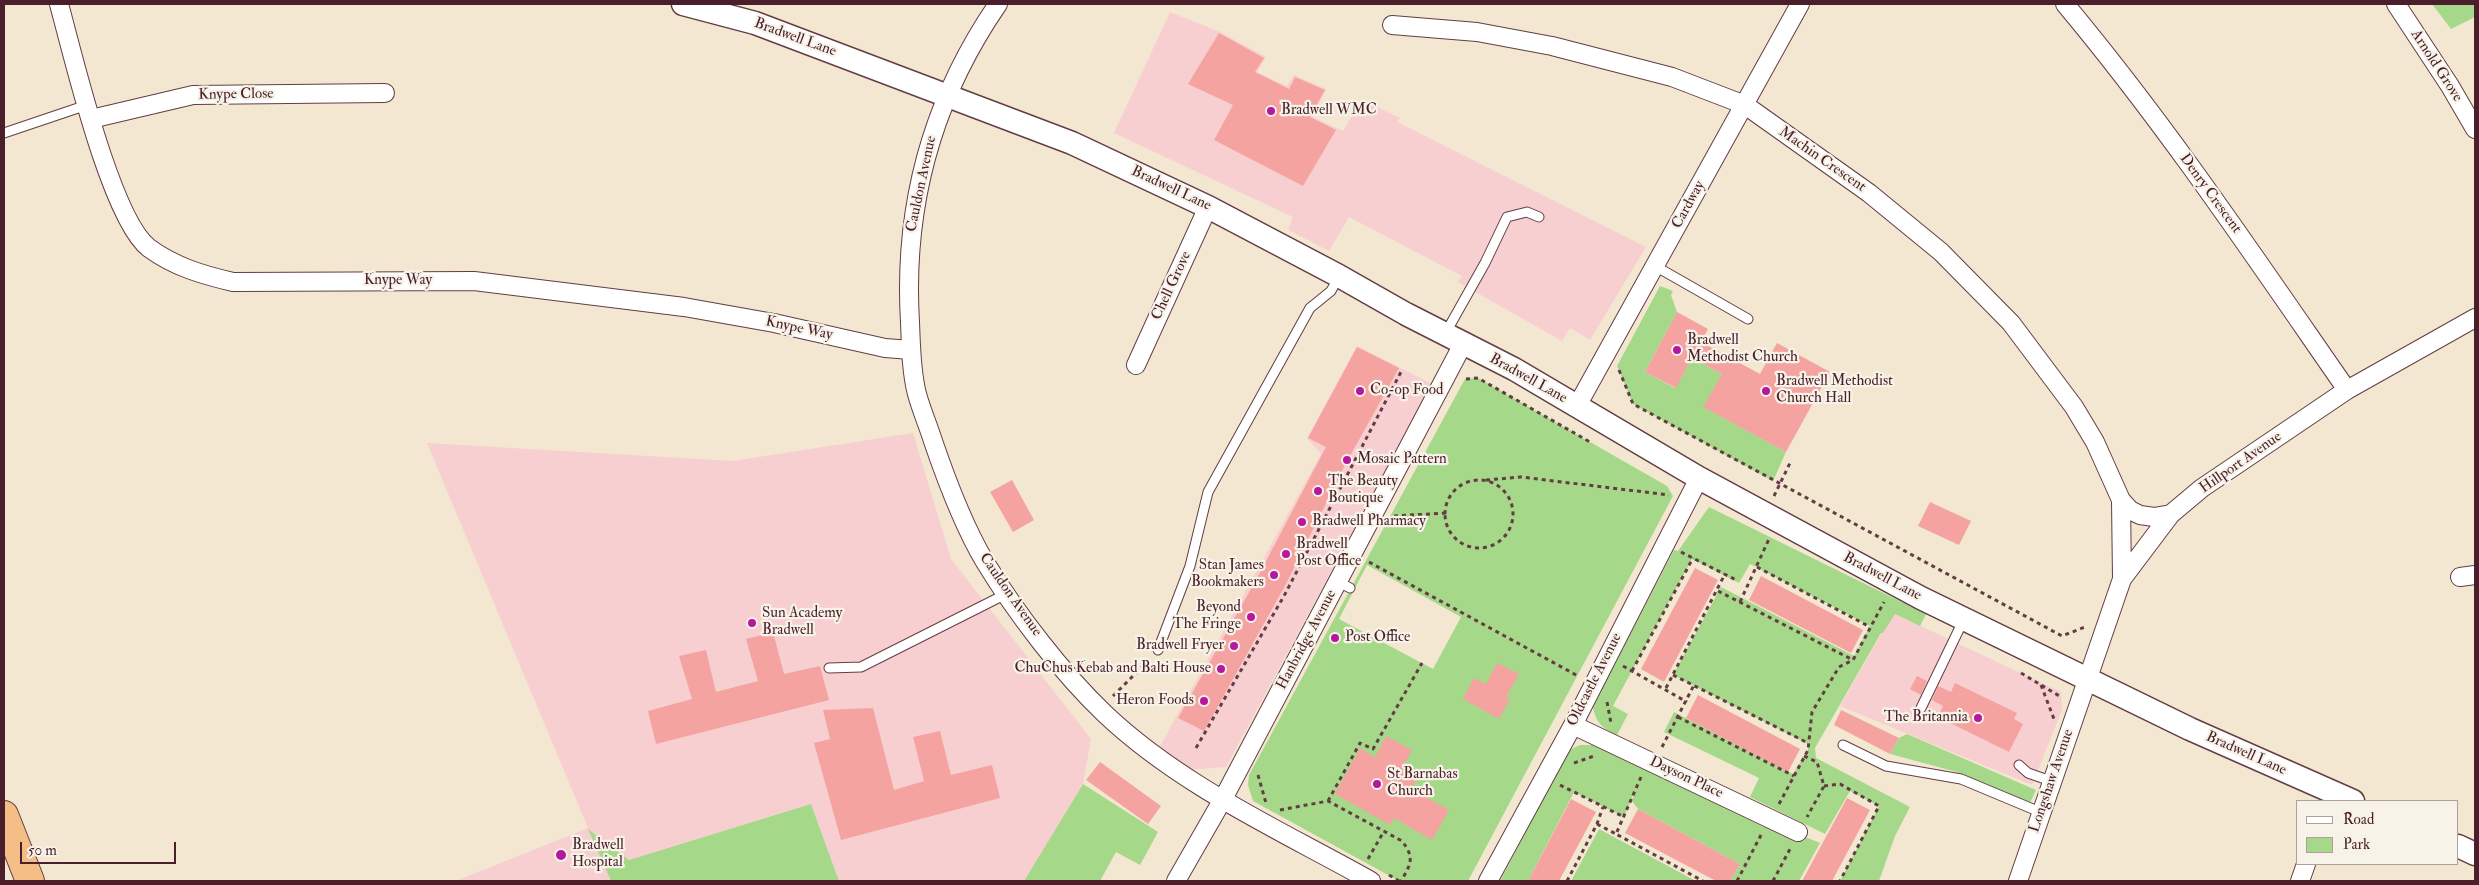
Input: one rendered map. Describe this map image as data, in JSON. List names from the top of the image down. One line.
{"streets":{"street":["Bradwell Lane","Arnold Grove","Knype Close","Machin Crescent","Cauldon Avenue","Denry Crescent","Cardway","Knype Way","Chell Grove","Hillport Avenue","Hanbridge Avenue","Oldcastle Avenue","Dayson Place","Longshaw Avenue"]},"crossings":[["Bradwell Lane","Cauldon Avenue"],["Bradwell Lane","Cardway"],["Bradwell Lane","Chell Grove"],["Bradwell Lane","Hillport Avenue"],["Bradwell Lane","Hanbridge Avenue"],["Bradwell Lane","Oldcastle Avenue"],["Bradwell Lane","Longshaw Avenue"],["Knype Close","Knype Way"],["Machin Crescent","Cardway"],["Machin Crescent","Hillport Avenue"],["Cauldon Avenue","Knype Way"],["Cauldon Avenue","Hanbridge Avenue"],["Denry Crescent","Hillport Avenue"],["Hillport Avenue","Longshaw Avenue"],["Oldcastle Avenue","Dayson Place"]],"places":["Bradwell WMC","Bradwell Methodist Church","Co-op Food","Bradwell Methodist Church Hall","Mosaic Pattern","The Beauty Boutique","Bradwell Pharmacy","Bradwell Post Office","Stan James Bookmakers","Beyond The Fringe","Sun Academy Bradwell","Post Office","Bradwell Fryer","ChuChus Kebab and Balti House","Heron Foods","The Britannia","St Barnabas Church","Bradwell Hospital"],"legend":["Road","Park"],"scale_bar":"50 m"}
